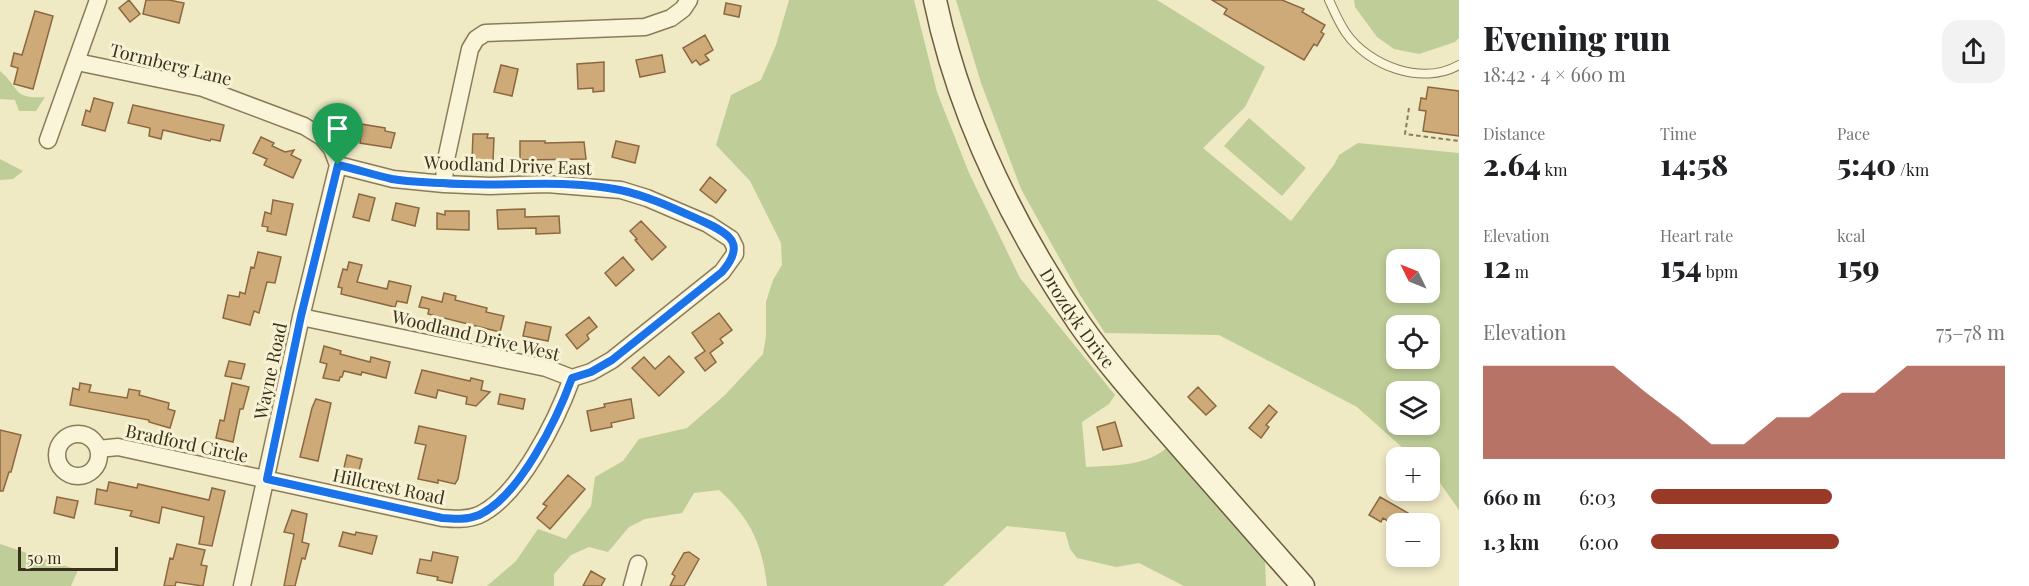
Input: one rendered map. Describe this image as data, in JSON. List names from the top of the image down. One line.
{"streets":{"street":["Tormberg Lane","Woodland Drive East","Drozdyk Drive","Woodland Drive West","Wayne Road","Bradford Circle","Hillcrest Road"]},"crossings":[["Tormberg Lane","Woodland Drive East"],["Tormberg Lane","Wayne Road"],["Woodland Drive East","Woodland Drive West"],["Woodland Drive East","Wayne Road"],["Woodland Drive West","Wayne Road"],["Woodland Drive West","Hillcrest Road"],["Wayne Road","Bradford Circle"],["Wayne Road","Hillcrest Road"],["Bradford Circle","Hillcrest Road"]],"scale_bar":"50 m","north":"top left","page":{"heading":["Evening run","18:42 · 4 × 660 m"],"stats":[["Distance","2.64 km"],["Time","14:58"],["Pace","5:40 /km"],["Elevation","12 m"],["Heart rate","154 bpm"],["kcal","159"]],"map_buttons":["+","−"],"chart":["Elevation","75–78 m"],"list":[{"name":"660 m","note":"6:03"},{"name":"1.3 km","note":"6:00"}],"scale":"50 m"}}
